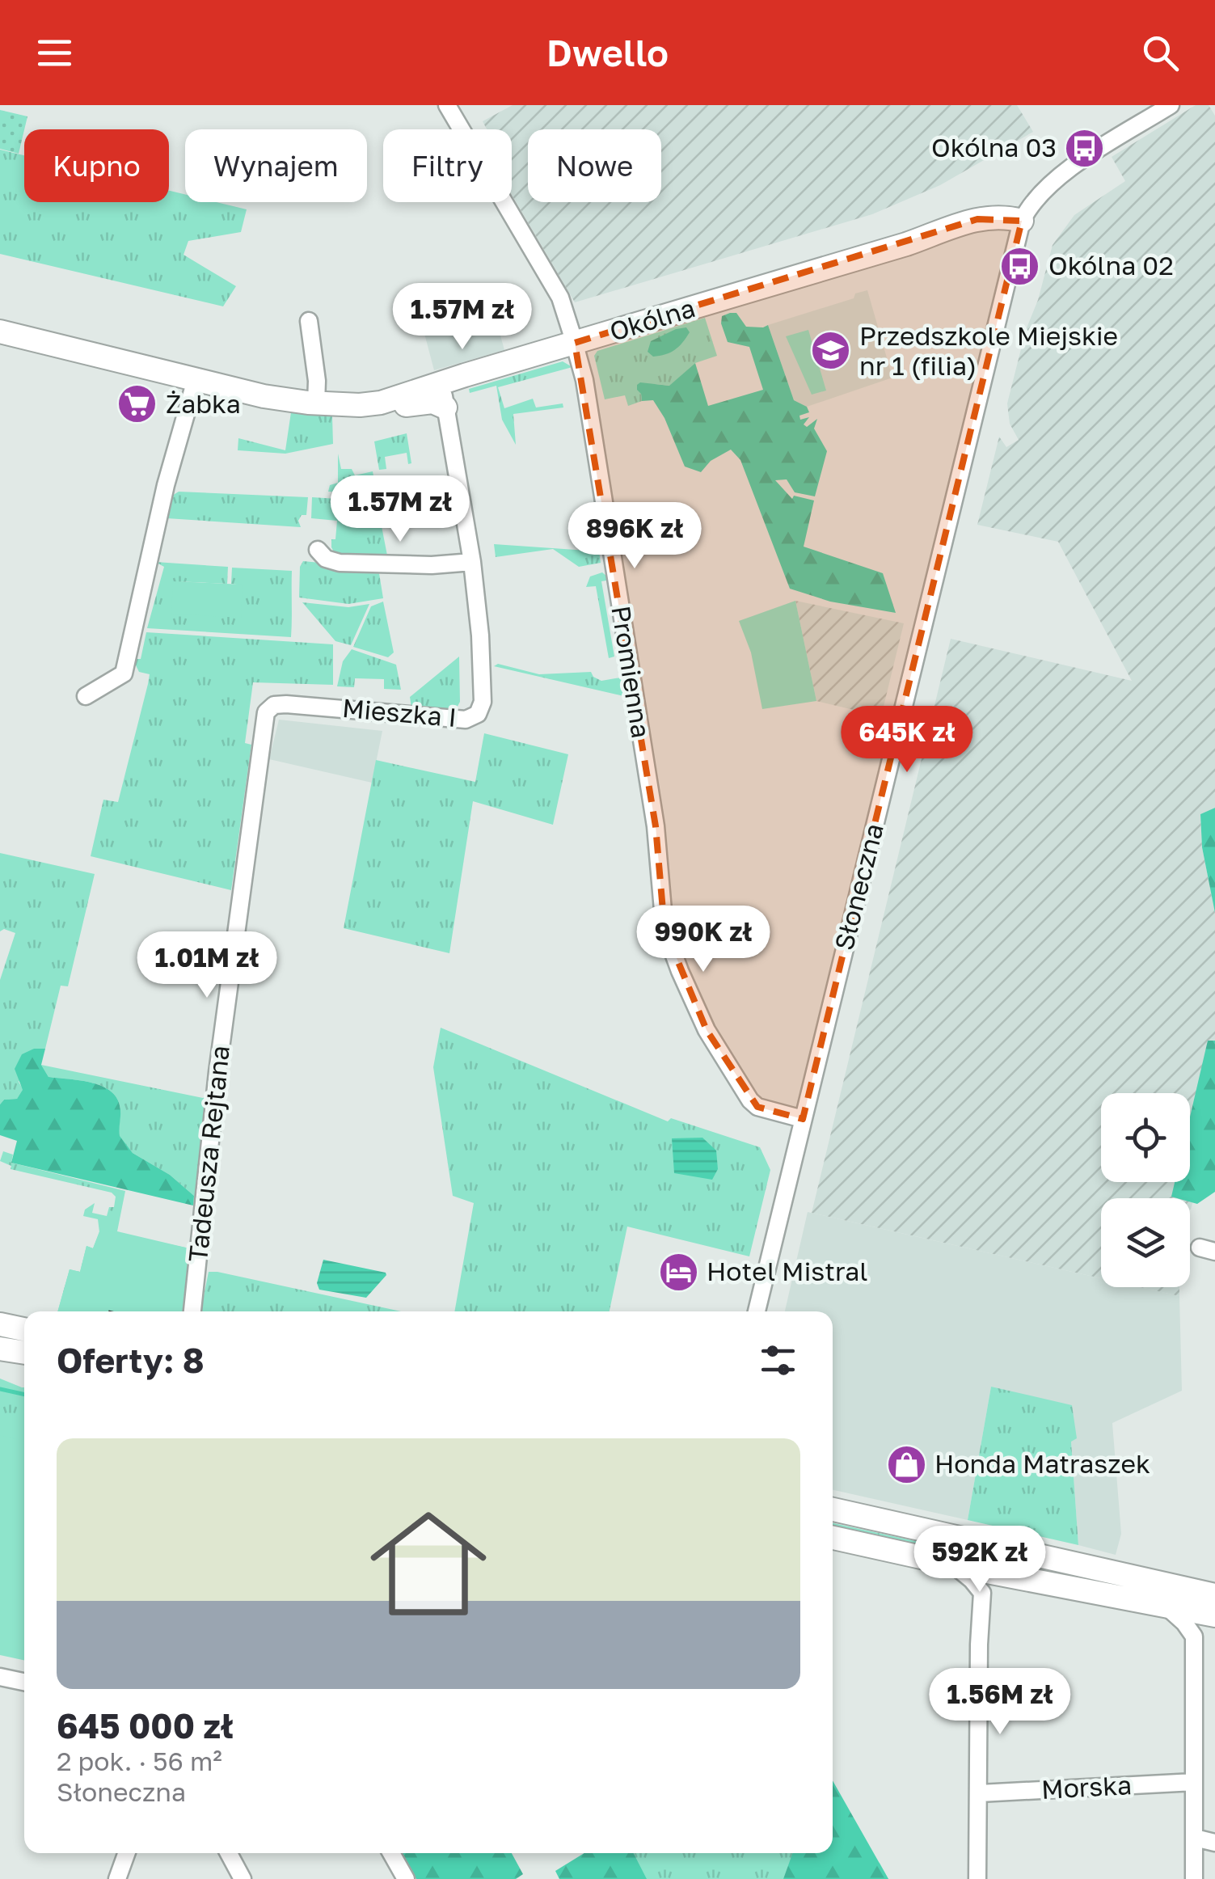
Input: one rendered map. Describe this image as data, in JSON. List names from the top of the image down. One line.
{"streets":{"street":["Okólna","Promienna","Mieszka I","Słoneczna","Tadeusza Rejtana","Morska"]},"crossings":[["Okólna","Promienna"],["Okólna","Mieszka I"],["Okólna","Słoneczna"],["Promienna","Słoneczna"],["Mieszka I","Tadeusza Rejtana"]],"places":{"bus stop":["Okólna 03","Okólna 02"],"school or university":["Przedszkole Miejskie nr 1 (filia)"],"supermarket":["Żabka"],"hotel":["Hotel Mistral"],"shop":["Honda Matraszek"]},"page":{"header":"Dwello","chip":["Kupno","Wynajem","Filtry","Nowe"],"price":["1.57M zł","1.57M zł","896K zł","645K zł","990K zł","1.01M zł","592K zł","1.56M zł"],"heading":"Oferty: 8","list":[{"name":"645 000 zł","note":"2 pok. · 56 m² · Słoneczna"}]}}
